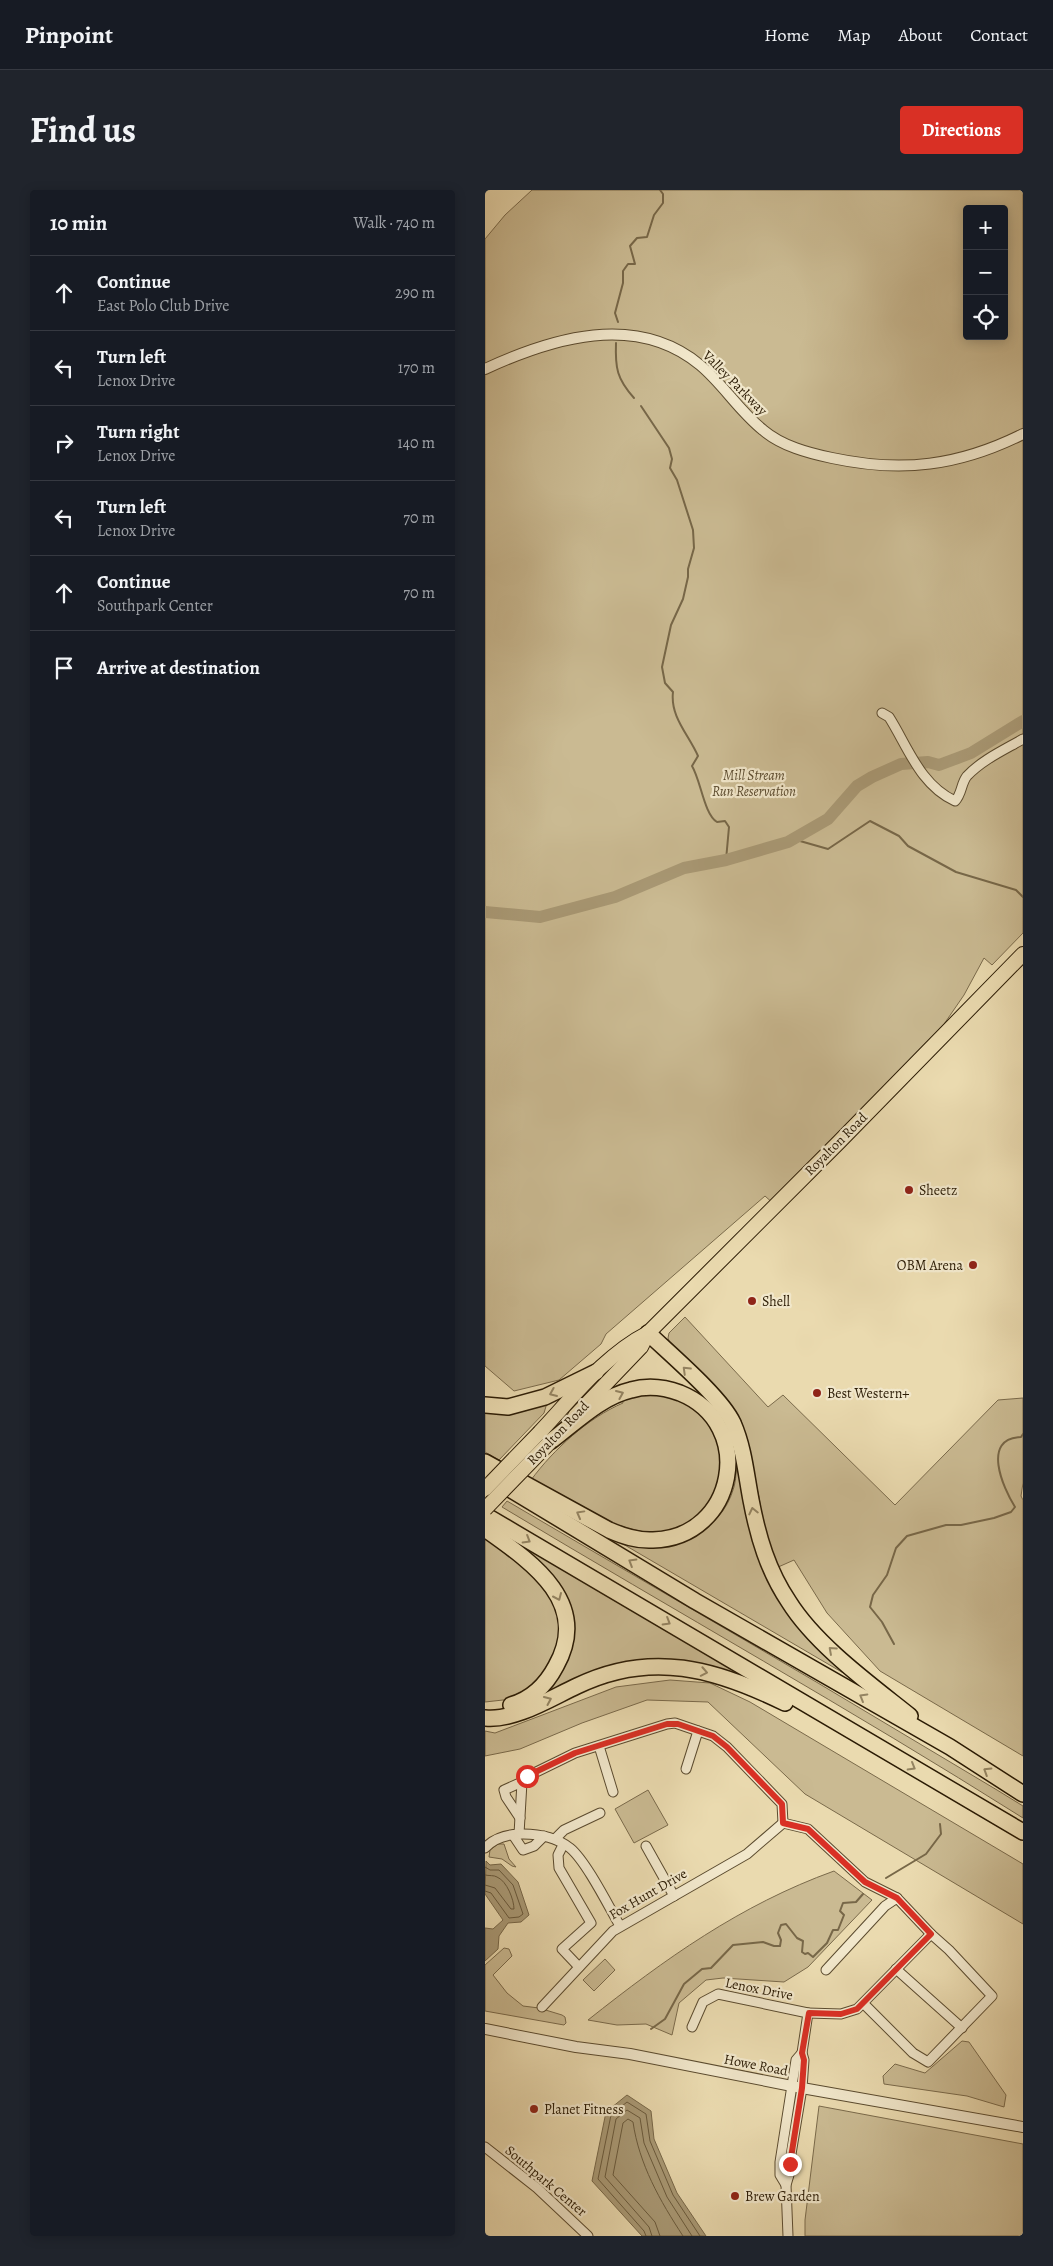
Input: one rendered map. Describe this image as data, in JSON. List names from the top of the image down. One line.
{"streets":{"main road":["Royalton Road"],"street":["Valley Parkway","Fox Hunt Drive","Lenox Drive","Howe Road","Southpark Center"]},"crossings":[["Lenox Drive","Howe Road"]],"parks":["Mill Stream Run Reservation"],"places":["Sheetz","OBM Arena","Shell","Best Western+","Planet Fitness","Brew Garden"],"page":{"header":"Pinpoint","nav":["Home","Map","About","Contact"],"title":"Find us","buttons":"Directions","heading":["10 min","Walk · 740 m"],"map_buttons":["+","−"],"list":[["Continue","East Polo Club Drive","290 m"],["Turn left","Lenox Drive","170 m"],["Turn right","Lenox Drive","140 m"],["Turn left","Lenox Drive","70 m"],["Continue","Southpark Center","70 m"],"Arrive at destination"]}}
